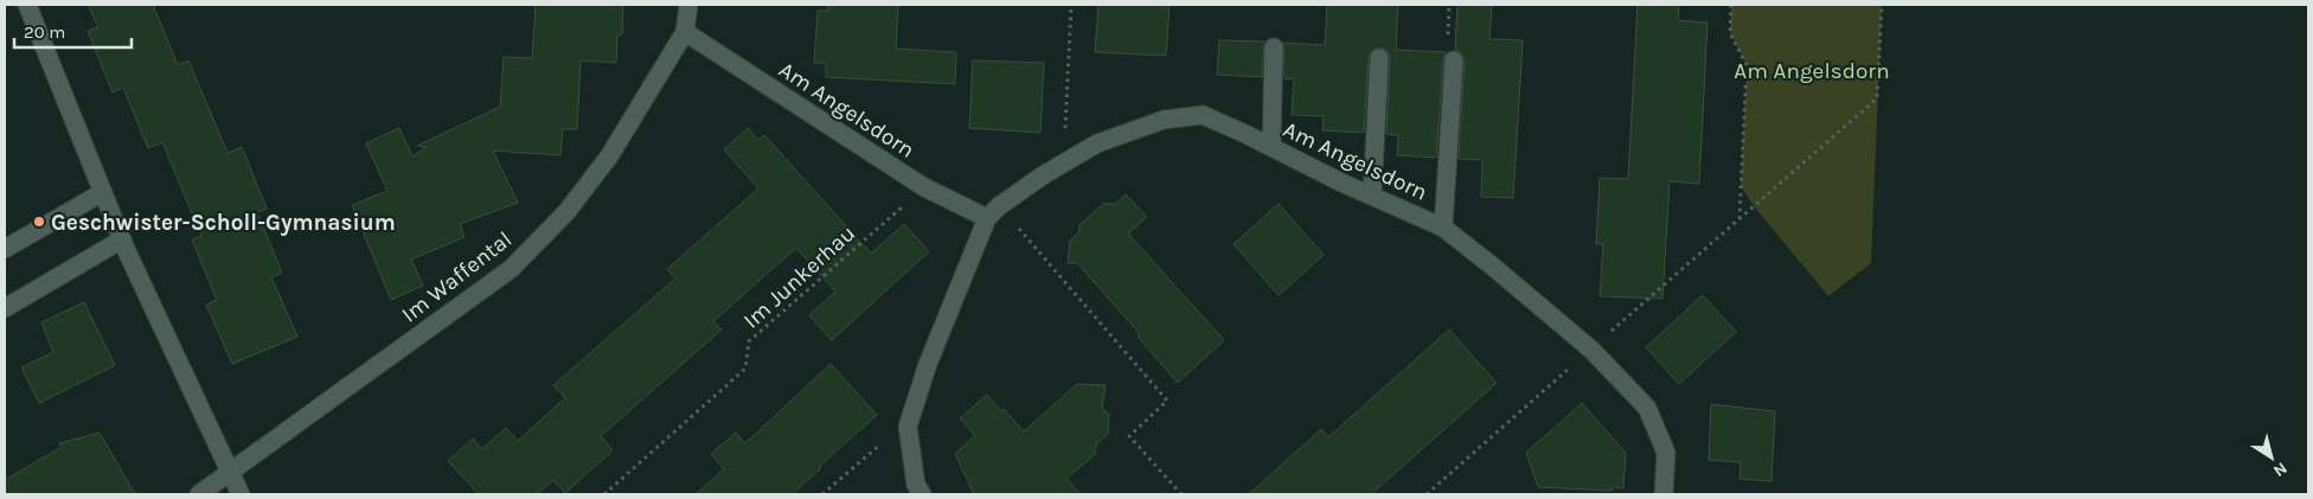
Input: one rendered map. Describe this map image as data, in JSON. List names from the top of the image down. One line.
{"streets":{"street":["Am Angelsdorn","Im Waffental"],"path":["Im Junkerhau"]},"crossings":[["Am Angelsdorn","Im Waffental"],["Am Angelsdorn","Im Junkerhau"]],"parks":["Am Angelsdorn"],"places":["Geschwister-Scholl-Gymnasium"],"scale_bar":"20 m","north":"bottom right"}
